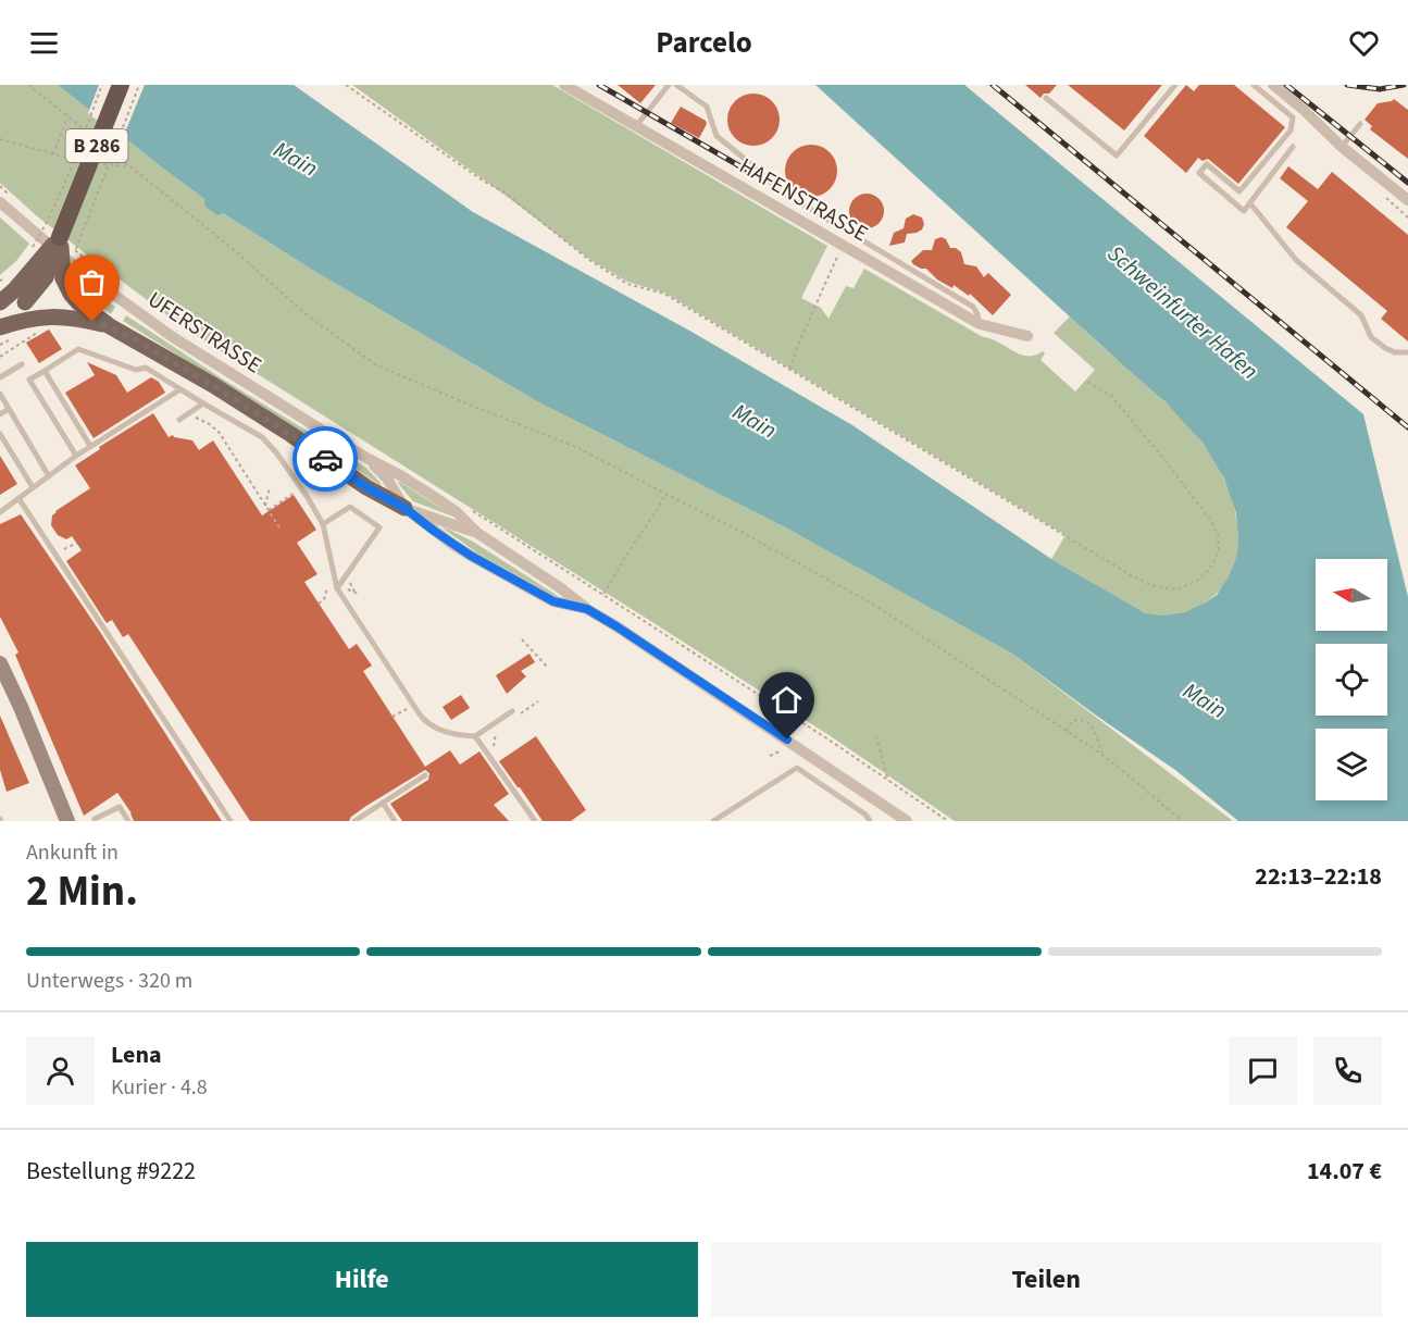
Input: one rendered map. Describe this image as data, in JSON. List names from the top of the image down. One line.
{"streets":{"highway":["B 286"],"street":["HAFENSTRASSE","UFERSTRASSE"]},"water":["Main","Schweinfurter Hafen"],"north":"left","page":{"header":"Parcelo","heading":["2 Min.","Ankunft in","22:13–22:18"],"panel":["Lena","Kurier · 4.8","Bestellung #9222","14.07 €"],"bar":"Unterwegs · 320 m","buttons":["Hilfe","Teilen"]}}
